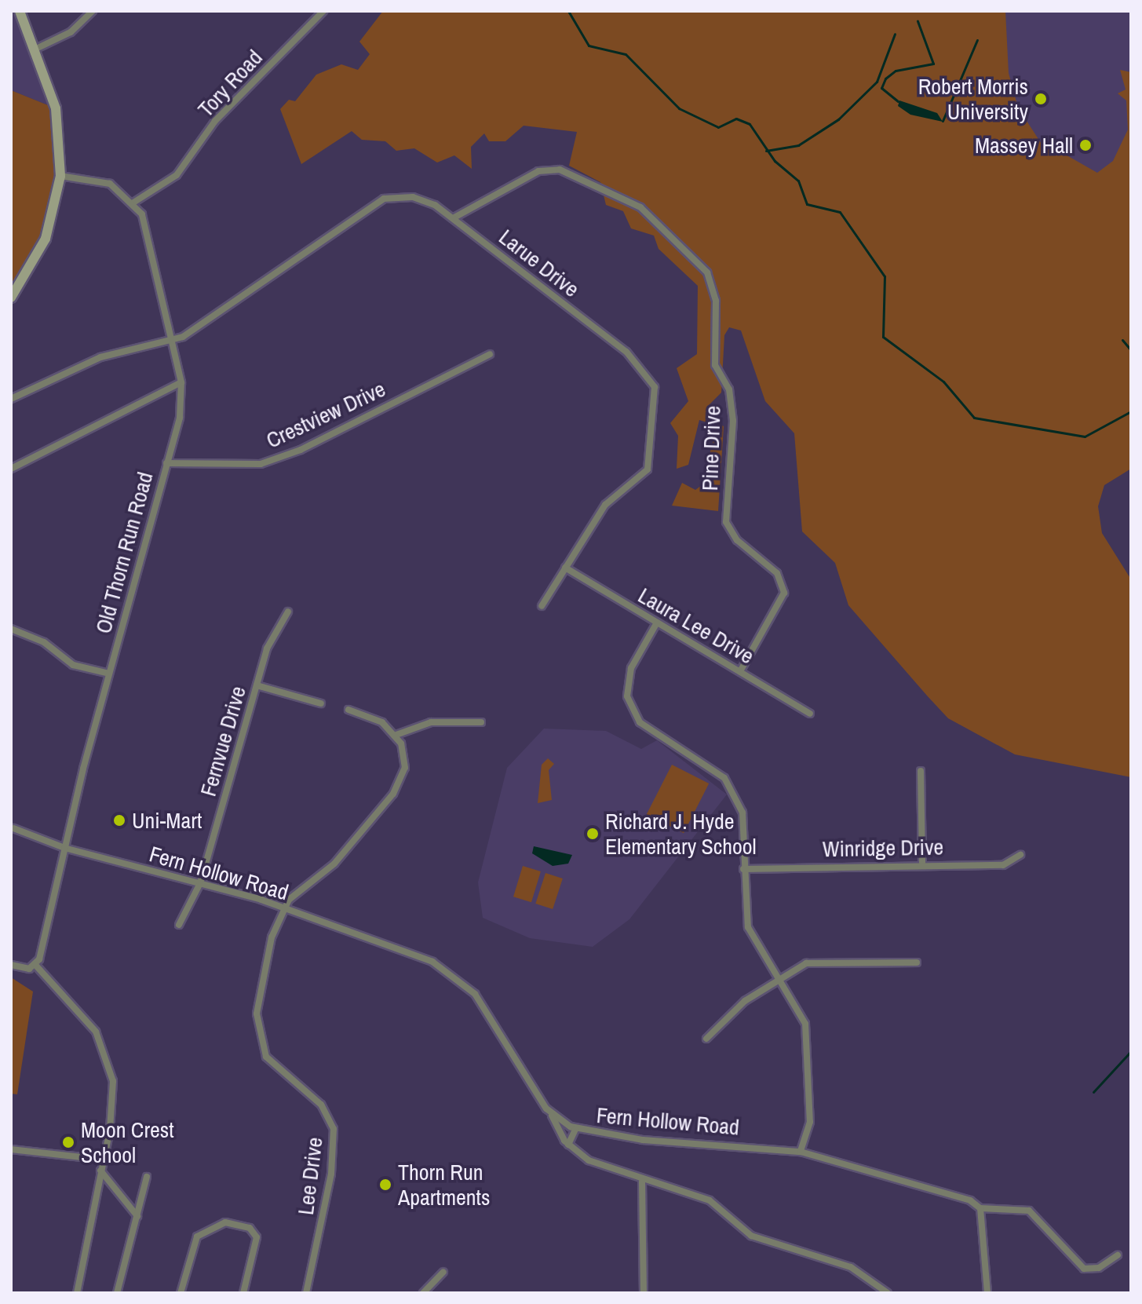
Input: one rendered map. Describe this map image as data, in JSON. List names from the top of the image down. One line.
{"streets":{"street":["Tory Road","Larue Drive","Crestview Drive","Pine Drive","Old Thorn Run Road","Laura Lee Drive","Fernvue Drive","Winridge Drive","Fern Hollow Road","Lee Drive"]},"crossings":[["Tory Road","Old Thorn Run Road"],["Larue Drive","Pine Drive"],["Larue Drive","Old Thorn Run Road"],["Larue Drive","Laura Lee Drive"],["Crestview Drive","Old Thorn Run Road"],["Pine Drive","Laura Lee Drive"],["Old Thorn Run Road","Fern Hollow Road"],["Fernvue Drive","Fern Hollow Road"],["Fern Hollow Road","Lee Drive"]],"places":["Robert Morris University","Massey Hall","Uni-Mart","Richard J. Hyde Elementary School","Moon Crest School","Thorn Run Apartments"]}
